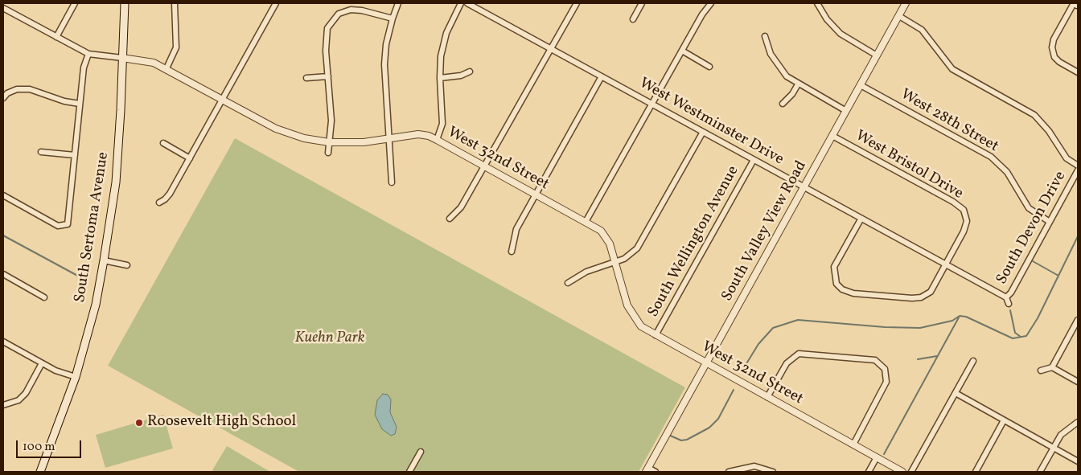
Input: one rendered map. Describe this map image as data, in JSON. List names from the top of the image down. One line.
{"streets":{"main road":["South Sertoma Avenue"],"street":["West 28th Street","West Westminster Drive","West 32nd Street","West Bristol Drive","South Devon Drive","South Valley View Road","South Wellington Avenue"]},"crossings":[["West 28th Street","South Devon Drive"],["West 28th Street","South Valley View Road"],["West Westminster Drive","West Bristol Drive"],["West Westminster Drive","South Devon Drive"],["West Westminster Drive","South Valley View Road"],["West Westminster Drive","South Wellington Avenue"],["West 32nd Street","South Sertoma Avenue"],["West 32nd Street","South Valley View Road"],["West 32nd Street","South Wellington Avenue"],["West Bristol Drive","South Valley View Road"]],"parks":["Kuehn Park"],"places":["Roosevelt High School"],"scale_bar":"100 m"}
